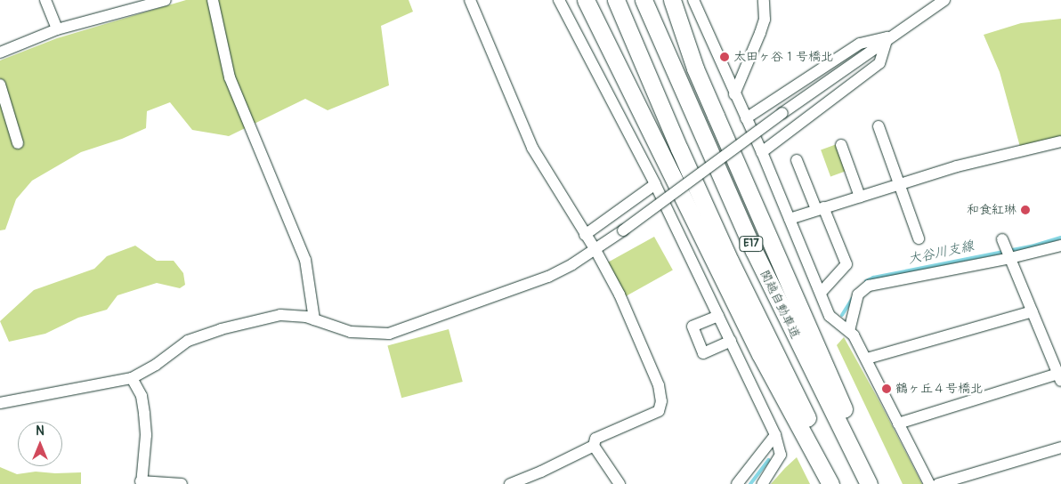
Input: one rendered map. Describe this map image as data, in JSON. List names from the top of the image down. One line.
{"streets":{"highway":["E17","関越自動車道"]},"water":["大谷川支線"],"places":["太田ヶ谷１号橋北","和食紅琳","鶴ヶ丘４号橋北"],"north":"top"}
